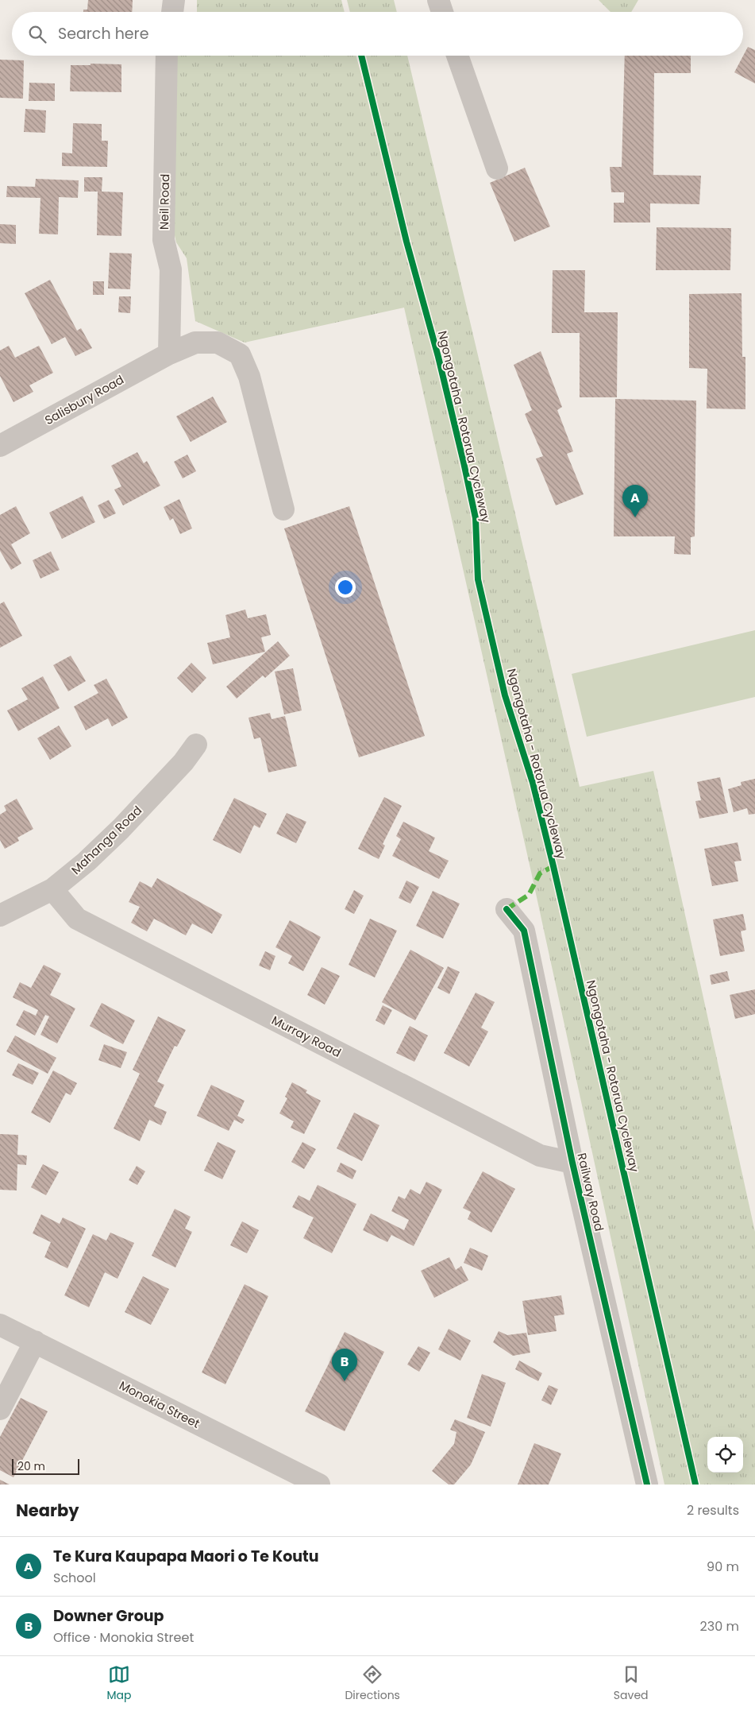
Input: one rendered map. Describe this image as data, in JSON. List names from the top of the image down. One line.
{"streets":{"street":["Neil Road","Salisbury Road","Mahanga Road","Murray Road","Railway Road","Monokia Street"],"cycle path":["Ngongotaha - Rotorua Cycleway"]},"crossings":[["Neil Road","Salisbury Road"],["Mahanga Road","Murray Road"],["Murray Road","Railway Road"]],"scale_bar":"20 m","page":{"search":"Search here","pins":["A","B"],"scale":"20 m","heading":["Nearby","2 results"],"list":[{"mark":"A","name":"Te Kura Kaupapa Maori o Te Koutu","note":"School","value":"90 m"},{"mark":"B","name":"Downer Group","note":"Office · Monokia Street","value":"230 m"}],"nav":["Map","Directions","Saved"]}}
